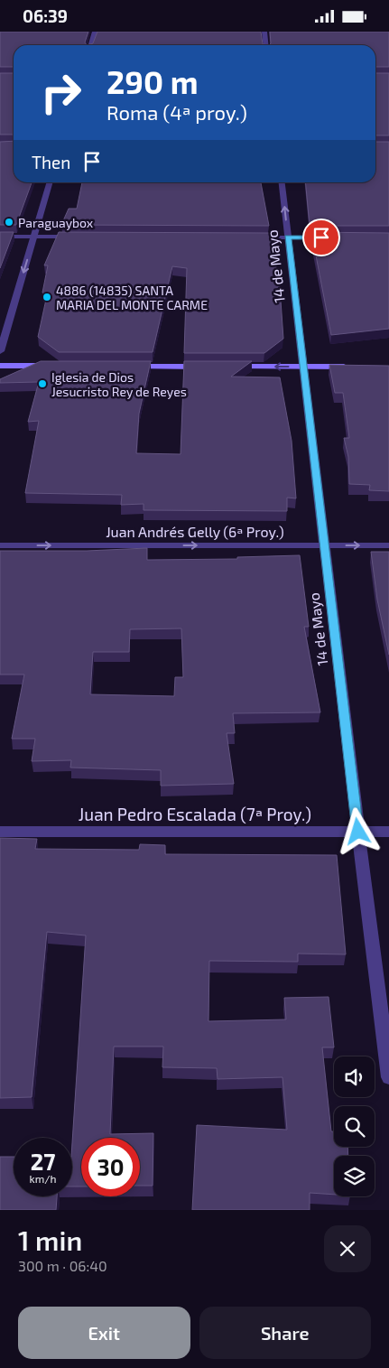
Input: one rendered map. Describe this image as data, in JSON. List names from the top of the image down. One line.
{"streets":{"street":["14 de Mayo","Juan Andrés Gelly (6ª Proy.)","Juan Pedro Escalada (7ª Proy.)"]},"crossings":[["14 de Mayo","Juan Andrés Gelly (6ª Proy.)"],["14 de Mayo","Juan Pedro Escalada (7ª Proy.)"]],"one_way":["Juan Andrés Gelly (6ª Proy.)"],"places":["Paraguaybox","4886 (14835) SANTA MARIA DEL MONTE CARME","Iglesia de Dios Jesucristo Rey de Reyes"],"page":{"status":"06:39","turn":["290 m","Roma (4ª proy.)"],"then":"Then","speed":"27 km/h","limit":"30","heading":["1 min","300 m · 06:40"],"buttons":["Exit","Share"]}}
